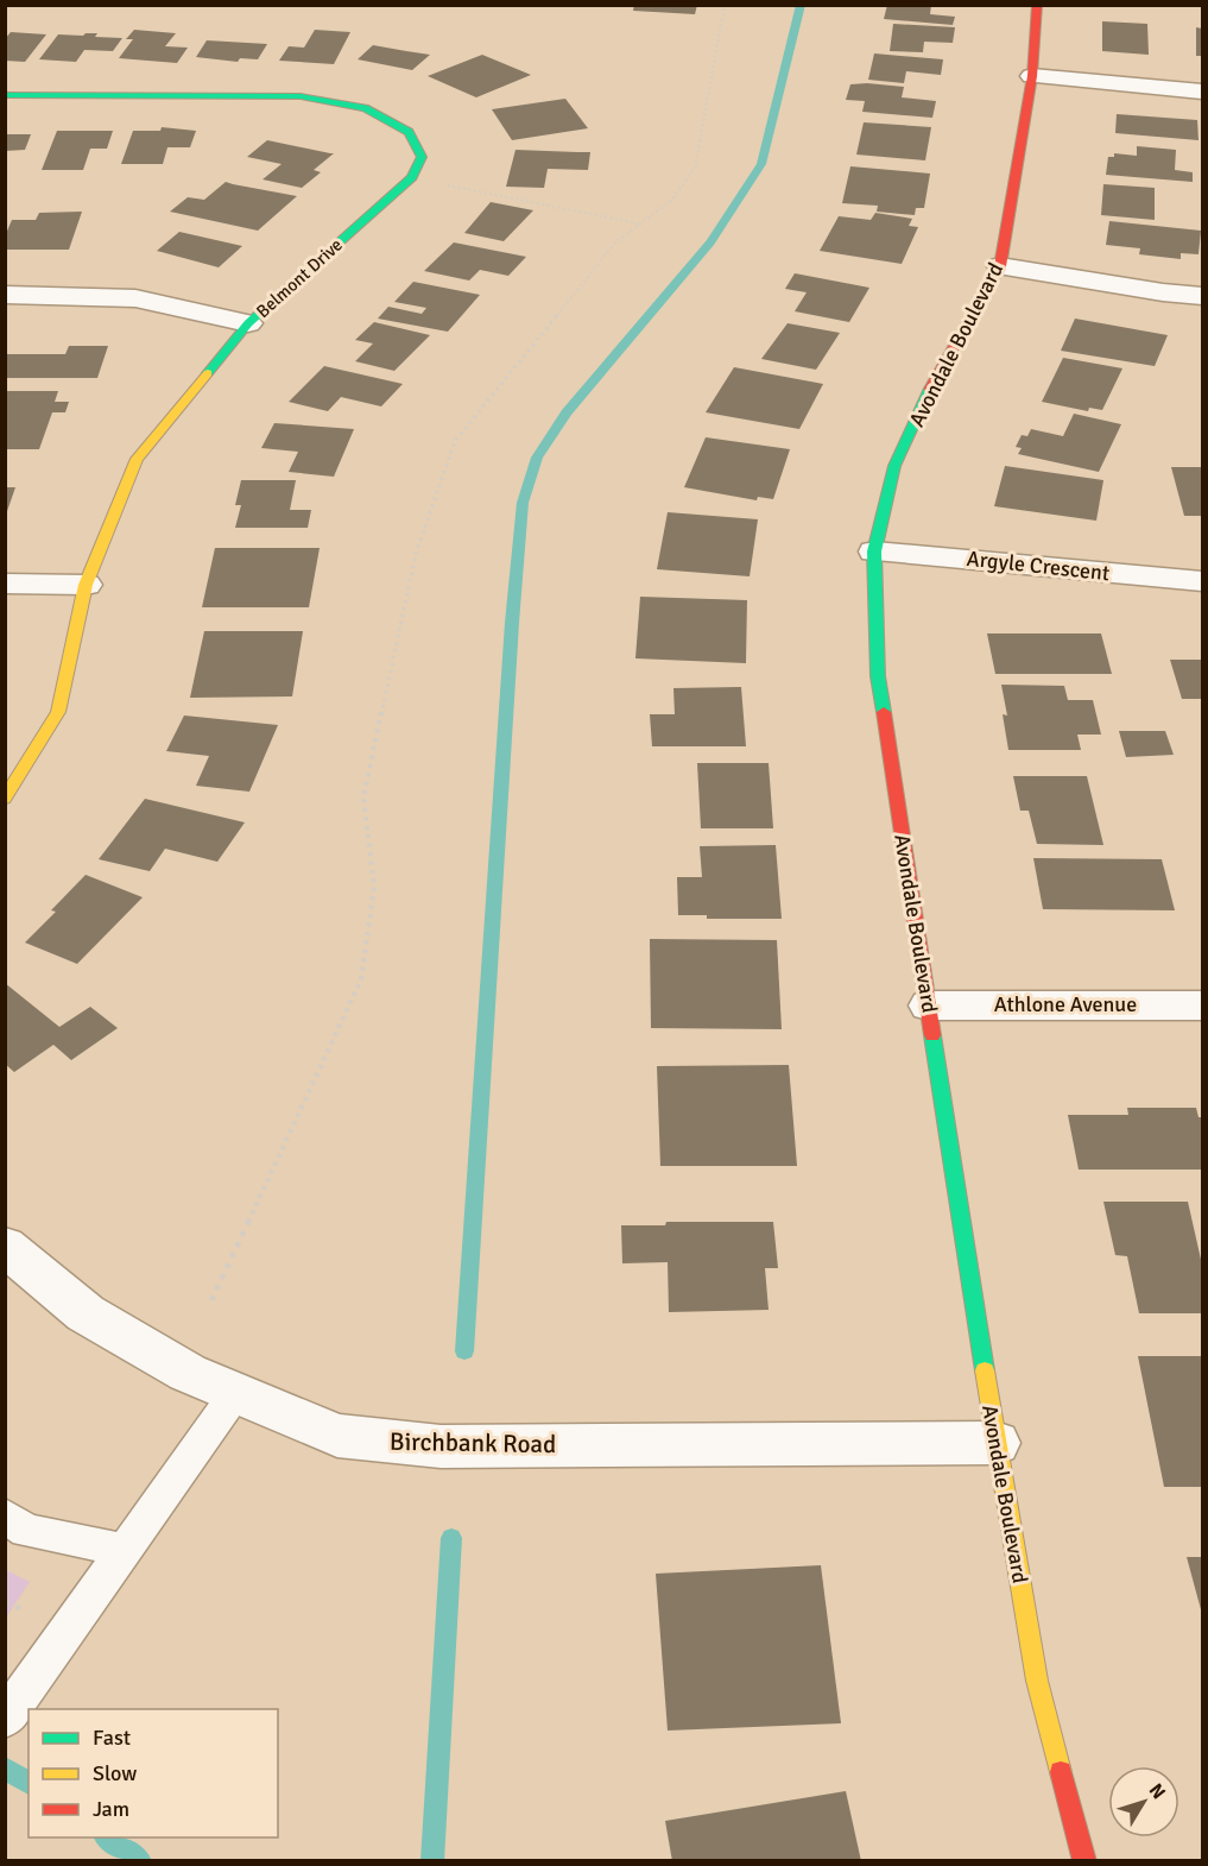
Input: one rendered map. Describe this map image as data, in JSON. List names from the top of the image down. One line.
{"streets":{"street":["Belmont Drive","Avondale Boulevard","Argyle Crescent","Athlone Avenue","Birchbank Road"]},"crossings":[["Avondale Boulevard","Argyle Crescent"],["Avondale Boulevard","Athlone Avenue"],["Avondale Boulevard","Birchbank Road"]],"legend":["Fast","Slow","Jam"],"north":"top right"}
